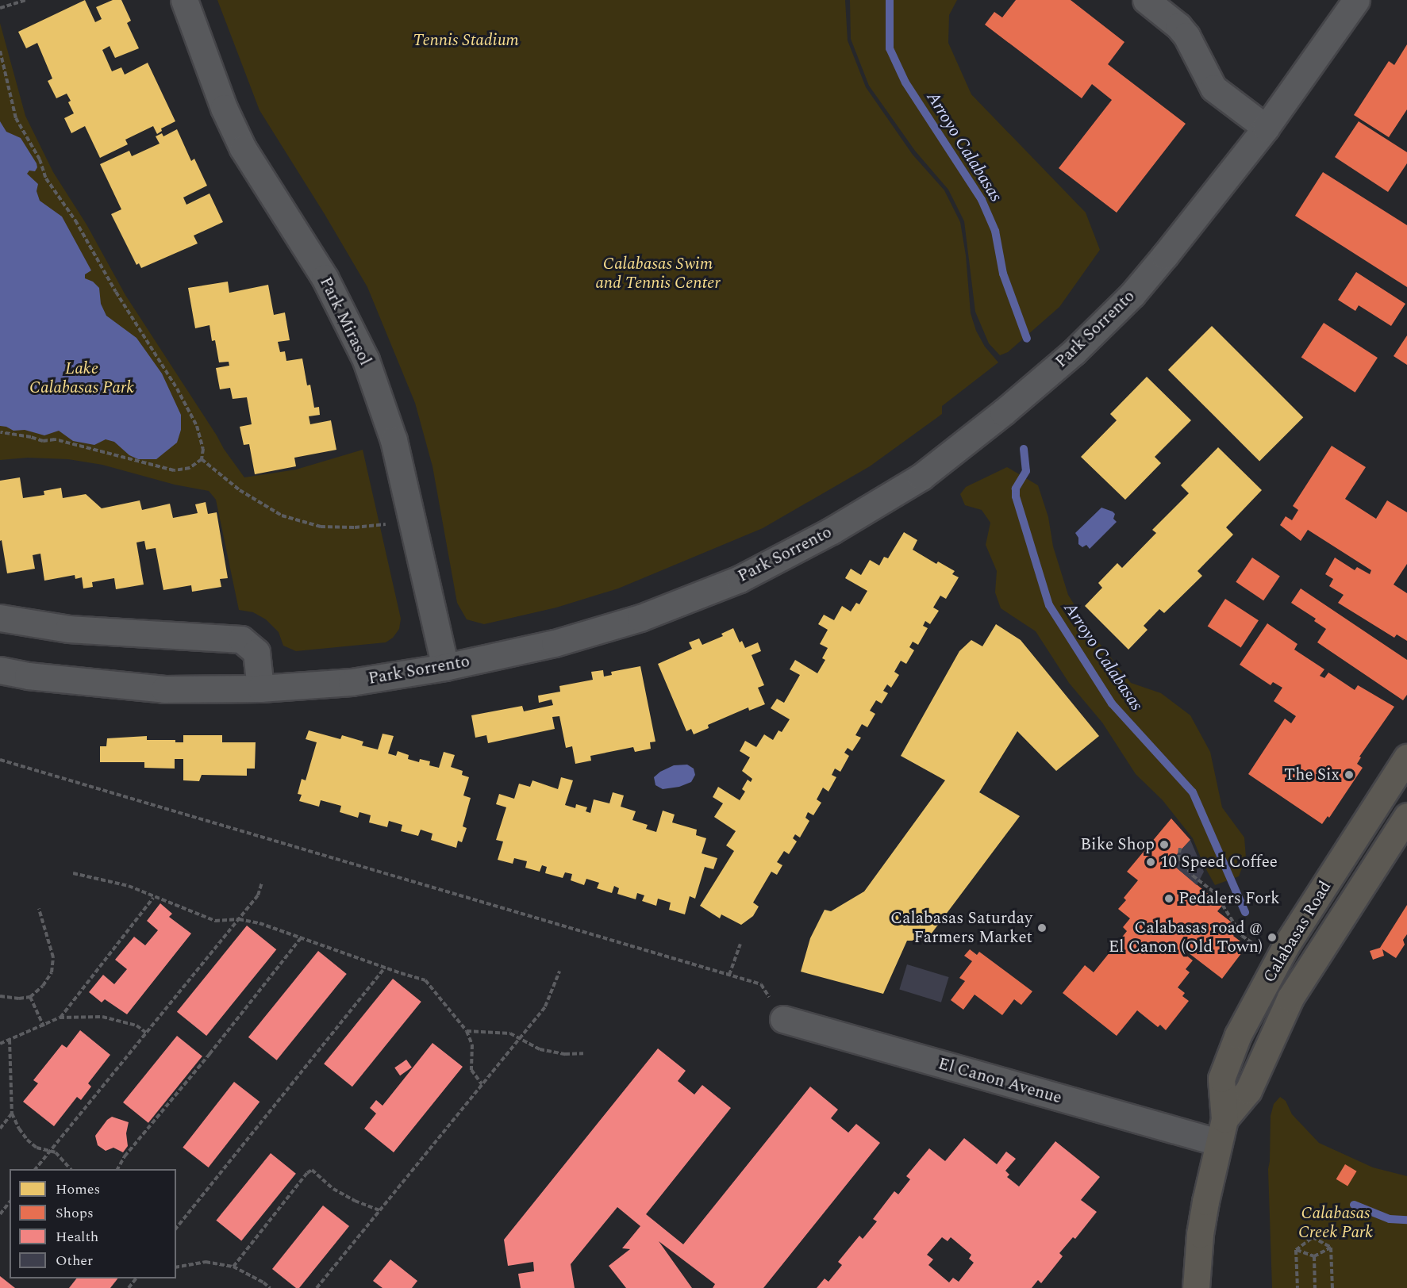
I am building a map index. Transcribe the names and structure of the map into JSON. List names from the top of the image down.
{
  "streets": {
    "main road": ["Calabasas Road"],
    "street": ["Park Mirasol", "Park Sorrento", "El Canon Avenue"]
  },
  "crossings": [
    ["Park Mirasol", "Park Sorrento"],
    ["Calabasas Road", "El Canon Avenue"]
  ],
  "water": ["Arroyo Calabasas"],
  "parks": [
    "Tennis Stadium",
    "Calabasas Swim and Tennis Center",
    "Lake Calabasas Park",
    "Calabasas Creek Park"
  ],
  "places": [
    "The Six",
    "Bike Shop",
    "10 Speed Coffee",
    "Pedalers Fork",
    "Calabasas Saturday Farmers Market",
    "Calabasas road @ El Canon (Old Town)"
  ],
  "legend": [
    "Homes",
    "Shops",
    "Health",
    "Other"
  ]
}
